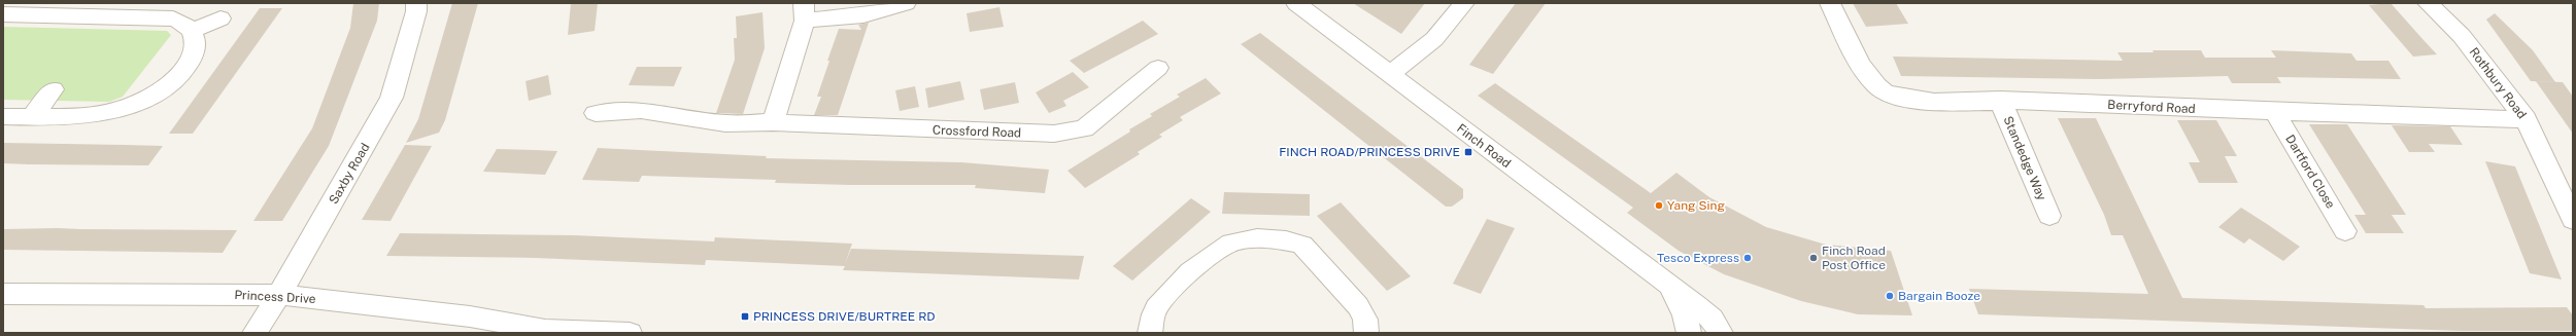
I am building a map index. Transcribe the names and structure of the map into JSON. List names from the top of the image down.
{
  "streets": {
    "street": [
      "Rothbury Road",
      "Berryford Road",
      "Crossford Road",
      "Finch Road",
      "Standedge Way",
      "Dartford Close",
      "Saxby Road",
      "Princess Drive"
    ]
  },
  "crossings": [
    ["Rothbury Road", "Berryford Road"],
    ["Berryford Road", "Standedge Way"],
    ["Berryford Road", "Dartford Close"],
    ["Saxby Road", "Princess Drive"]
  ],
  "places": {
    "transit": ["FINCH ROAD/PRINCESS DRIVE", "PRINCESS DRIVE/BURTREE RD"],
    "other": [
      "Yang Sing",
      "Tesco Express",
      "Finch Road Post Office",
      "Bargain Booze"
    ]
  }
}
